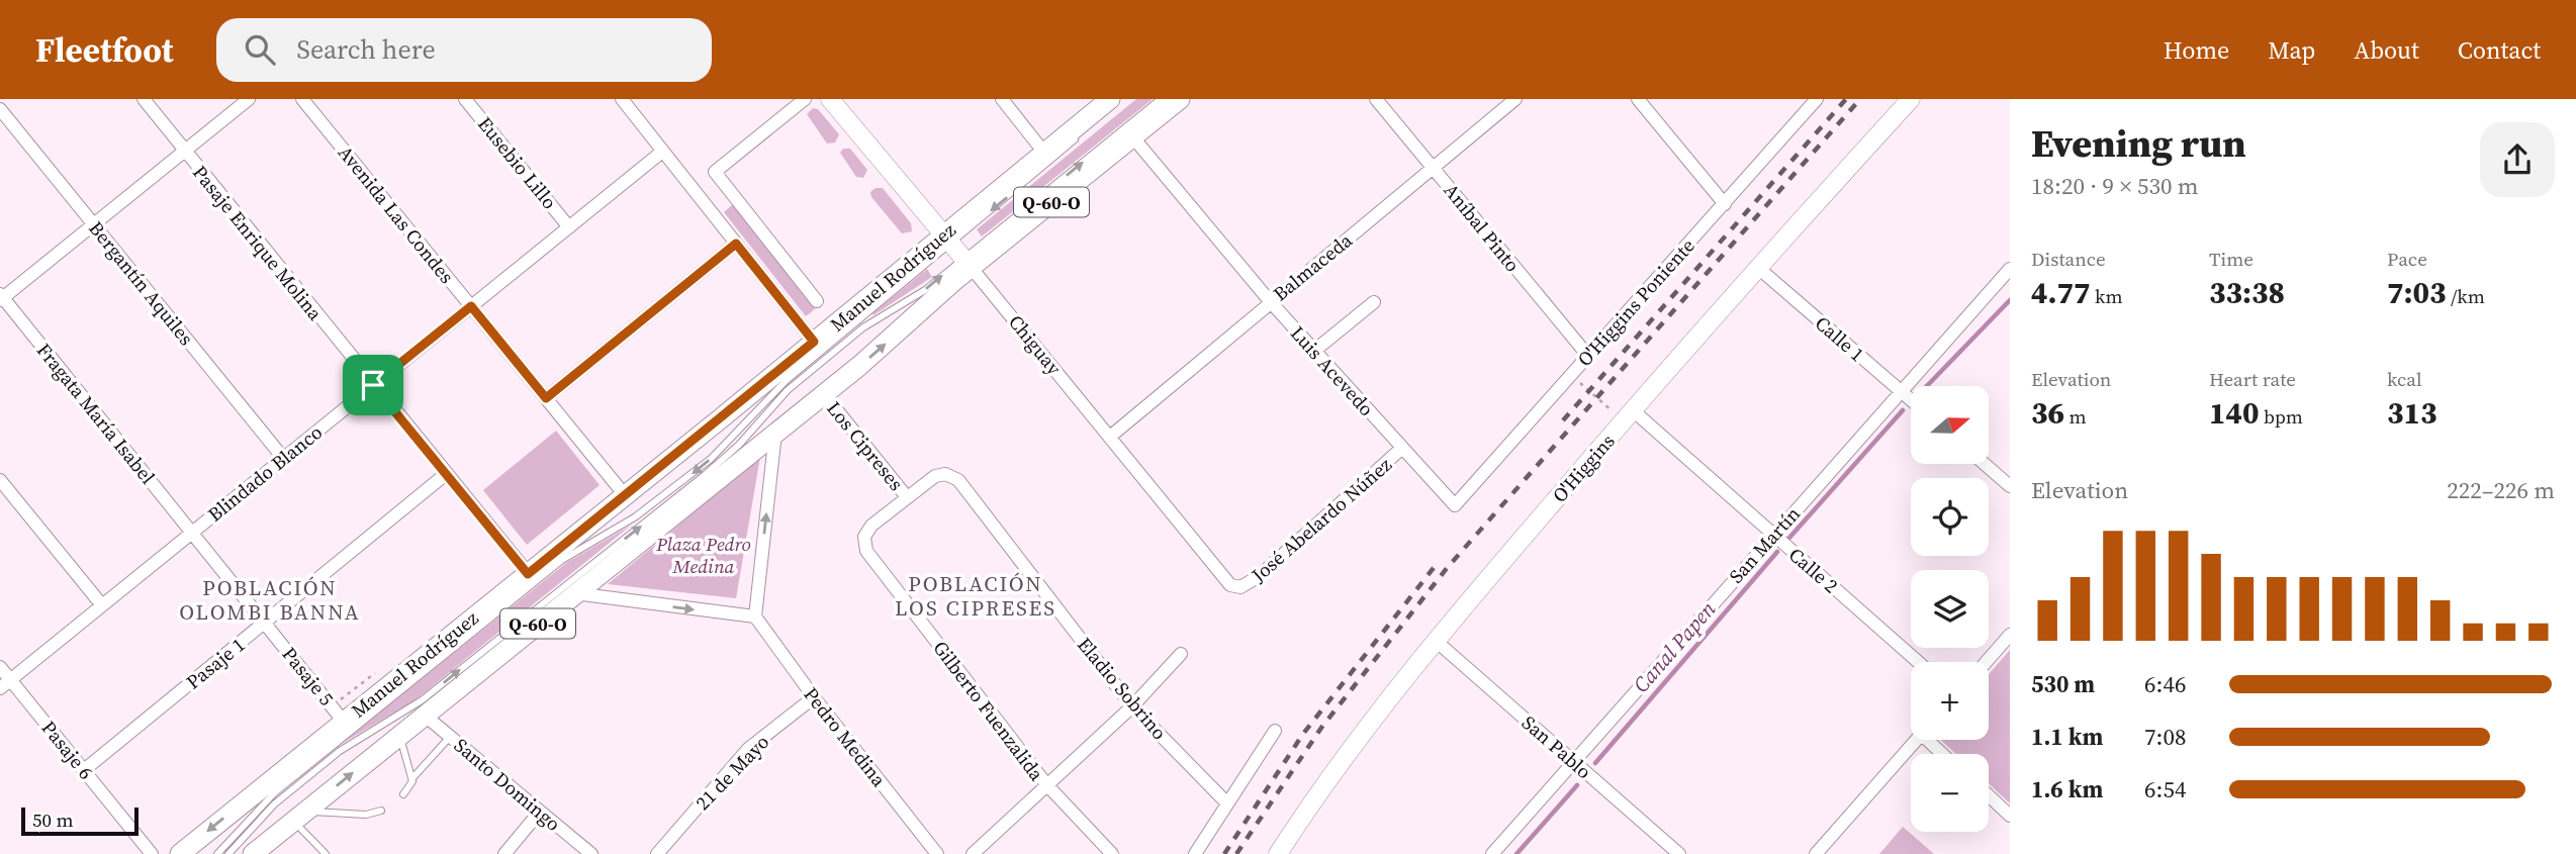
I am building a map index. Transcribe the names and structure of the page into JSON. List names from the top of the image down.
{
  "streets": {
    "main road": ["Q-60-O", "Manuel Rodríguez"],
    "street": [
      "Eusebio Lillo",
      "Avenida Las Condes",
      "Aníbal Pinto",
      "Pasaje Enrique Molina",
      "Balmaceda",
      "Bergantín Aquiles",
      "O'Higgins Poniente",
      "Calle 1",
      "Chiguay",
      "Luis Acevedo",
      "Fragata María Isabel",
      "Los Cipreses",
      "O'Higgins",
      "Blindado Blanco",
      "José Abelardo Núñez",
      "San Martín",
      "Calle 2",
      "Pasaje 1",
      "Pasaje 5",
      "Eladio Sobrino",
      "Gilberto Fuenzalida",
      "Pedro Medina",
      "San Pablo",
      "Pasaje 6",
      "21 de Mayo",
      "Santo Domingo"
    ]
  },
  "crossings": [
    ["Eusebio Lillo", "Blindado Blanco"],
    ["Q-60-O", "Chiguay"],
    ["Q-60-O", "Luis Acevedo"],
    ["Q-60-O", "Los Cipreses"],
    ["Q-60-O", "Santo Domingo"],
    ["Avenida Las Condes", "Manuel Rodríguez"],
    ["Avenida Las Condes", "Blindado Blanco"],
    ["Aníbal Pinto", "Balmaceda"],
    ["Aníbal Pinto", "O'Higgins Poniente"],
    ["Pasaje Enrique Molina", "Manuel Rodríguez"],
    ["Pasaje Enrique Molina", "Blindado Blanco"],
    ["Pasaje Enrique Molina", "Pasaje 1"],
    ["Balmaceda", "Chiguay"],
    ["Balmaceda", "Luis Acevedo"],
    ["Manuel Rodríguez", "Chiguay"],
    ["Manuel Rodríguez", "Pasaje 5"],
    ["Bergantín Aquiles", "Blindado Blanco"],
    ["O'Higgins Poniente", "Luis Acevedo"],
    ["Calle 1", "O'Higgins"],
    ["Calle 1", "San Martín"],
    ["Chiguay", "José Abelardo Núñez"],
    ["Luis Acevedo", "José Abelardo Núñez"],
    ["Fragata María Isabel", "Blindado Blanco"],
    ["Fragata María Isabel", "Pasaje 5"],
    ["Los Cipreses", "Eladio Sobrino"],
    ["Los Cipreses", "Gilberto Fuenzalida"],
    ["O'Higgins", "Calle 2"],
    ["O'Higgins", "San Pablo"],
    ["Blindado Blanco", "Pasaje 5"],
    ["Blindado Blanco", "Pasaje 6"],
    ["San Martín", "Calle 2"],
    ["San Martín", "San Pablo"],
    ["Pasaje 1", "Pasaje 5"],
    ["Pasaje 1", "Pasaje 6"],
    ["Eladio Sobrino", "Gilberto Fuenzalida"],
    ["Pedro Medina", "21 de Mayo"]
  ],
  "districts": ["POBLACIÓN LOS CIPRESES", "POBLACIÓN OLOMBI BANNA"],
  "water": ["Canal Papen"],
  "parks": ["Plaza Pedro Medina"],
  "scale_bar": "50 m",
  "north": "right",
  "page": {
    "header": "Fleetfoot",
    "search": "Search here",
    "nav": [
      "Home",
      "Map",
      "About",
      "Contact"
    ],
    "heading": ["Evening run", "18:20 · 9 × 530 m"],
    "stats": [
      ["Distance", "4.77 km"],
      ["Time", "33:38"],
      ["Pace", "7:03 /km"],
      ["Elevation", "36 m"],
      ["Heart rate", "140 bpm"],
      ["kcal", "313"]
    ],
    "map_buttons": ["+", "−"],
    "chart": ["Elevation", "222–226 m"],
    "list": [
      {
        "name": "530 m",
        "note": "6:46"
      },
      {
        "name": "1.1 km",
        "note": "7:08"
      },
      {
        "name": "1.6 km",
        "note": "6:54"
      }
    ],
    "scale": "50 m"
  }
}
